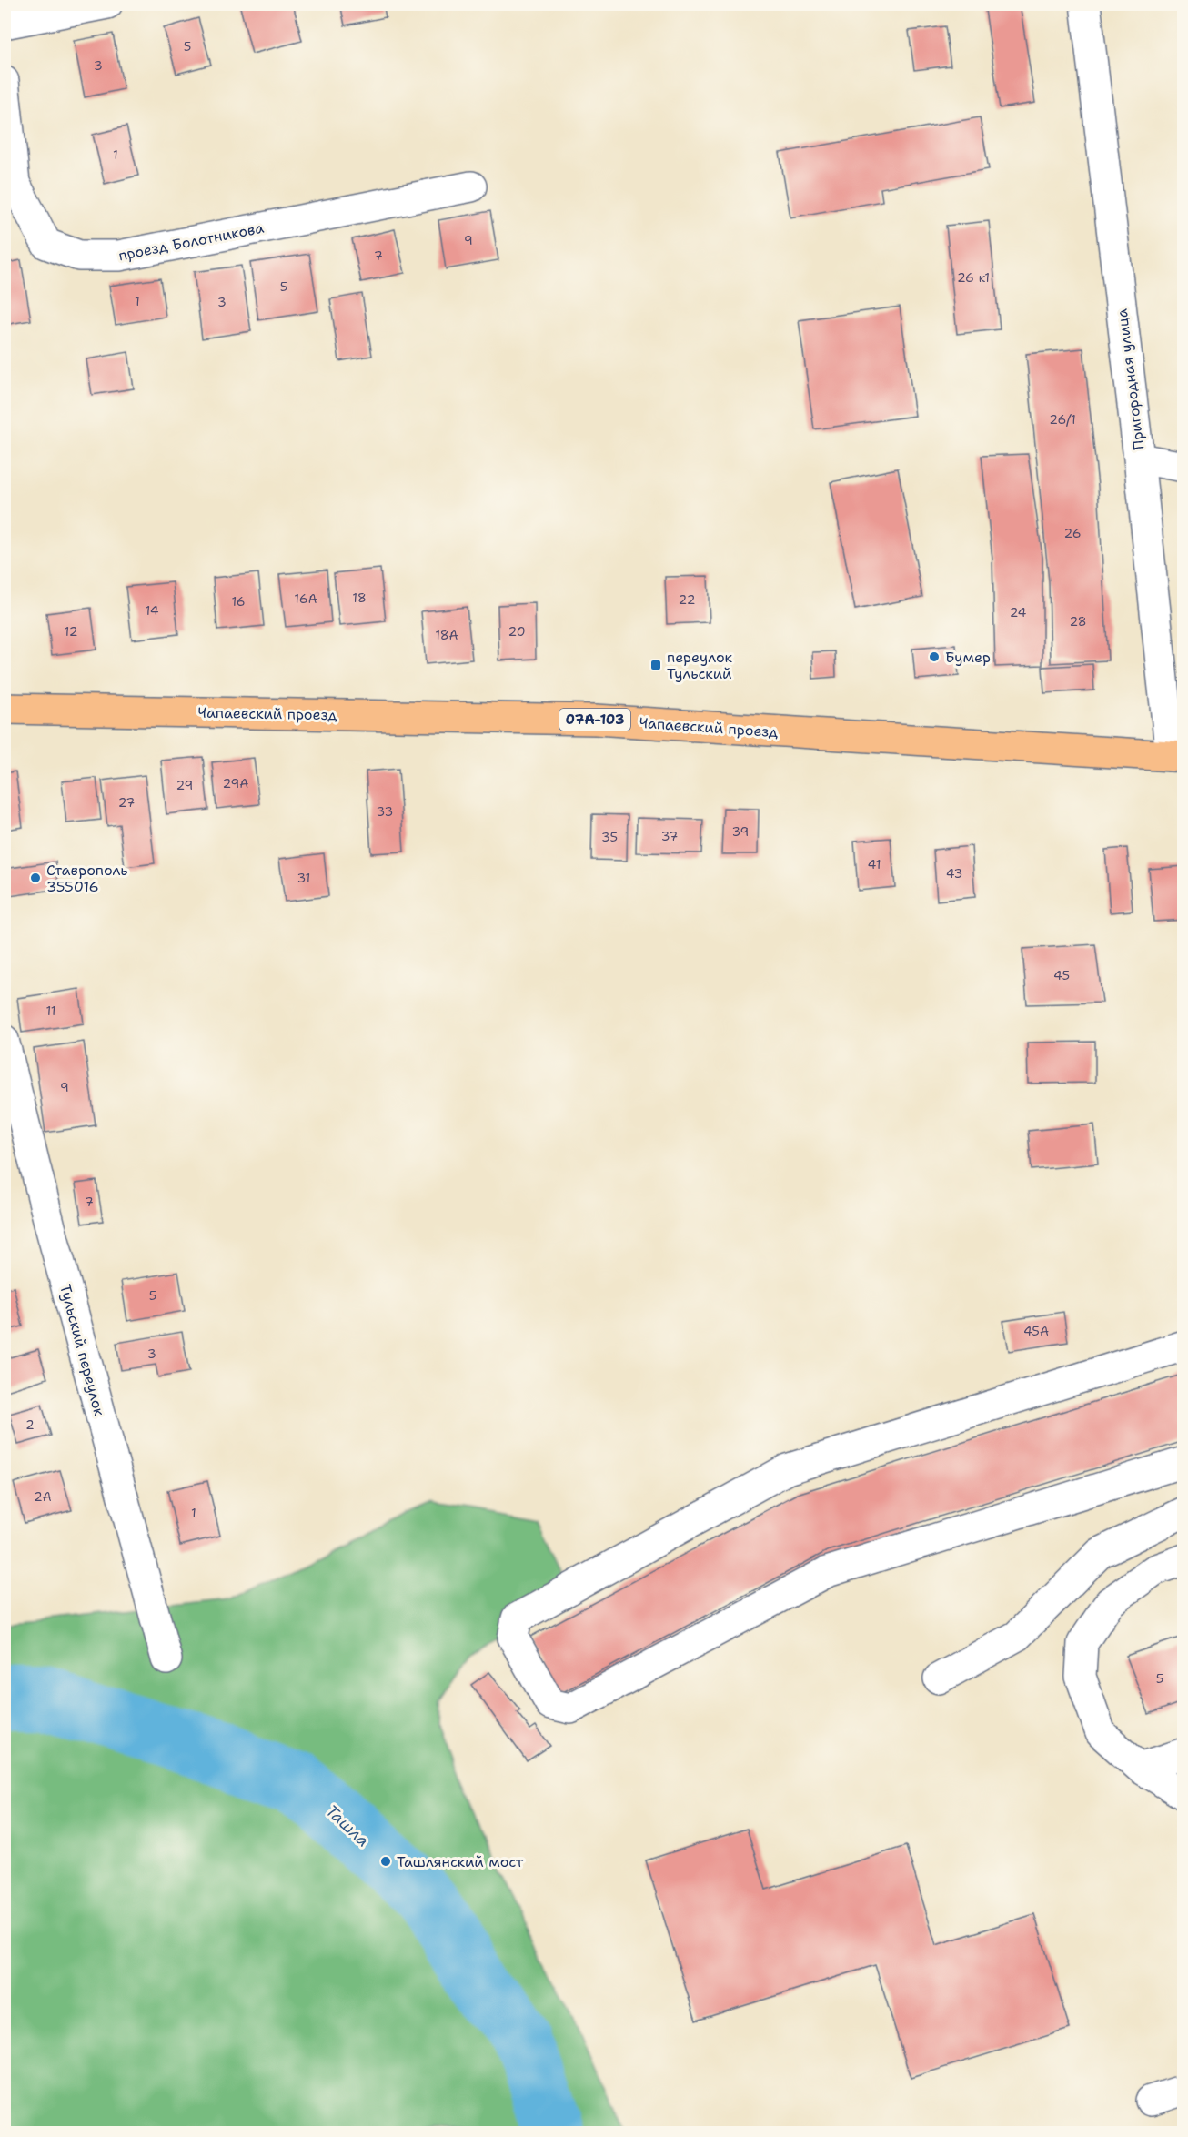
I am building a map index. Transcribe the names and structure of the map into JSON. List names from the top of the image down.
{
  "streets": {
    "main road": ["Чапаевский проезд", "07А-103"],
    "street": ["проезд Болотникова", "Пригородная улица", "Тульский переулок"]
  },
  "crossings": [
    ["Пригородная улица", "Чапаевский проезд"]
  ],
  "water": ["Ташла"],
  "places": {
    "other": ["Бумер", "Ставрополь 355016", "Ташлянский мост"],
    "transit": ["переулок Тульский"]
  },
  "house_numbers": [
    "5",
    "3",
    "1",
    "9",
    "7",
    "26 к1",
    "5",
    "1",
    "3",
    "26/1",
    "26",
    "18",
    "16А",
    "22",
    "16",
    "14",
    "24",
    "28",
    "12",
    "20",
    "18А",
    "29А",
    "29",
    "27",
    "33",
    "39",
    "37",
    "35",
    "41",
    "43",
    "31",
    "45",
    "11",
    "9",
    "7",
    "5",
    "45А",
    "3",
    "2",
    "2А",
    "1",
    "5"
  ]
}
